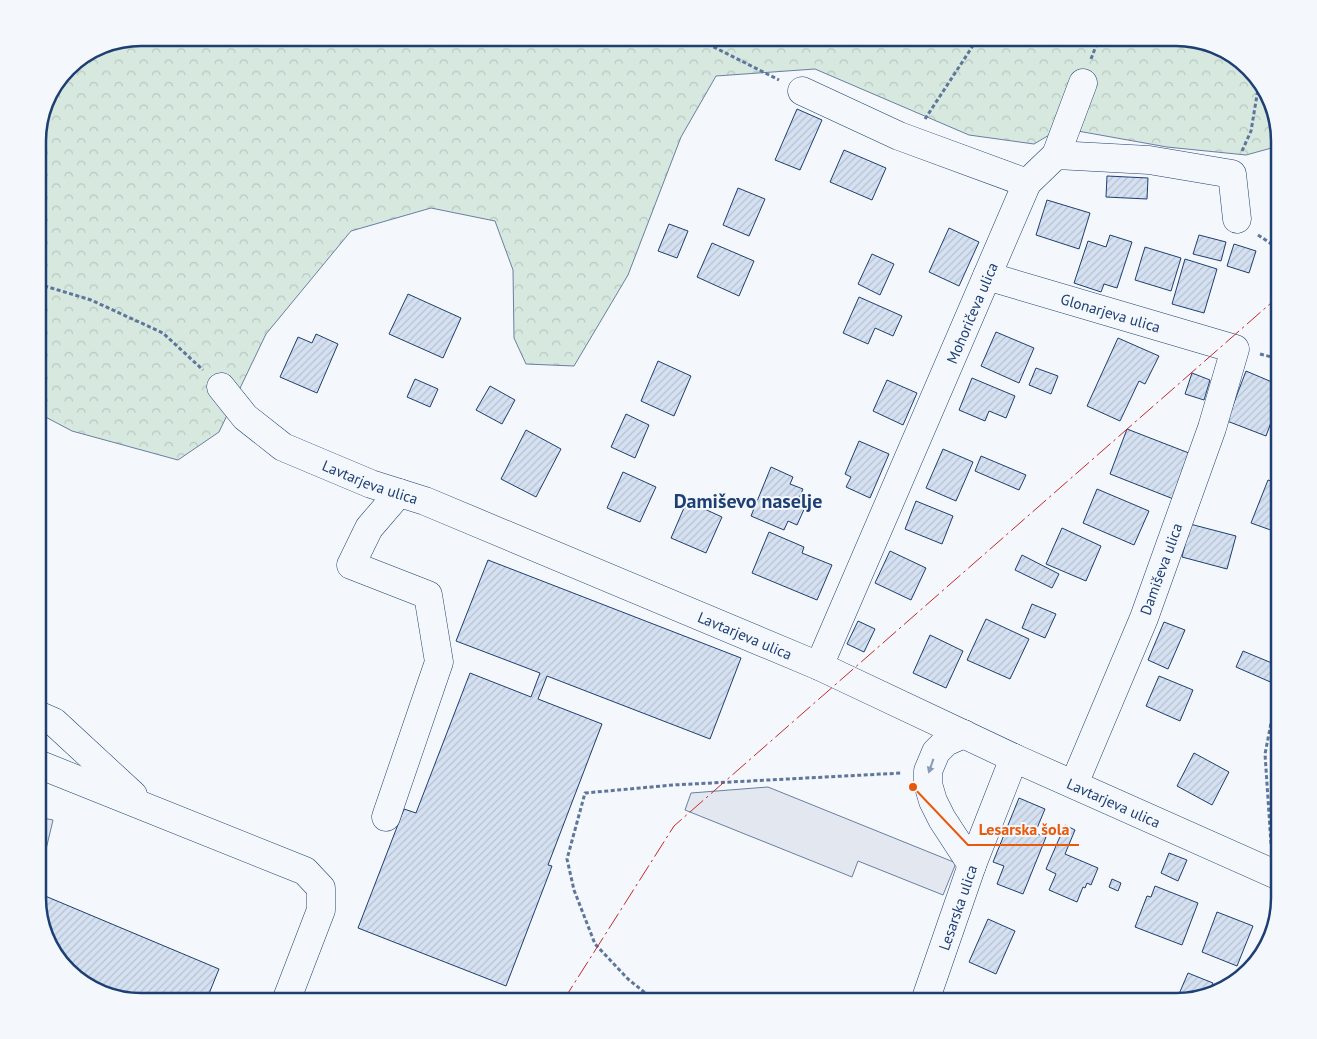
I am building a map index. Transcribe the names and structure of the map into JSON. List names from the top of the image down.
{
  "streets": {
    "street": [
      "Glonarjeva ulica",
      "Mohoričeva ulica",
      "Lavtarjeva ulica",
      "Damiševa ulica",
      "Lesarska ulica"
    ]
  },
  "crossings": [
    ["Glonarjeva ulica", "Mohoričeva ulica"],
    ["Glonarjeva ulica", "Damiševa ulica"],
    ["Mohoričeva ulica", "Lavtarjeva ulica"],
    ["Lavtarjeva ulica", "Damiševa ulica"],
    ["Lavtarjeva ulica", "Lesarska ulica"]
  ],
  "districts": ["Damiševo naselje"],
  "places": ["Lesarska šola"]
}
